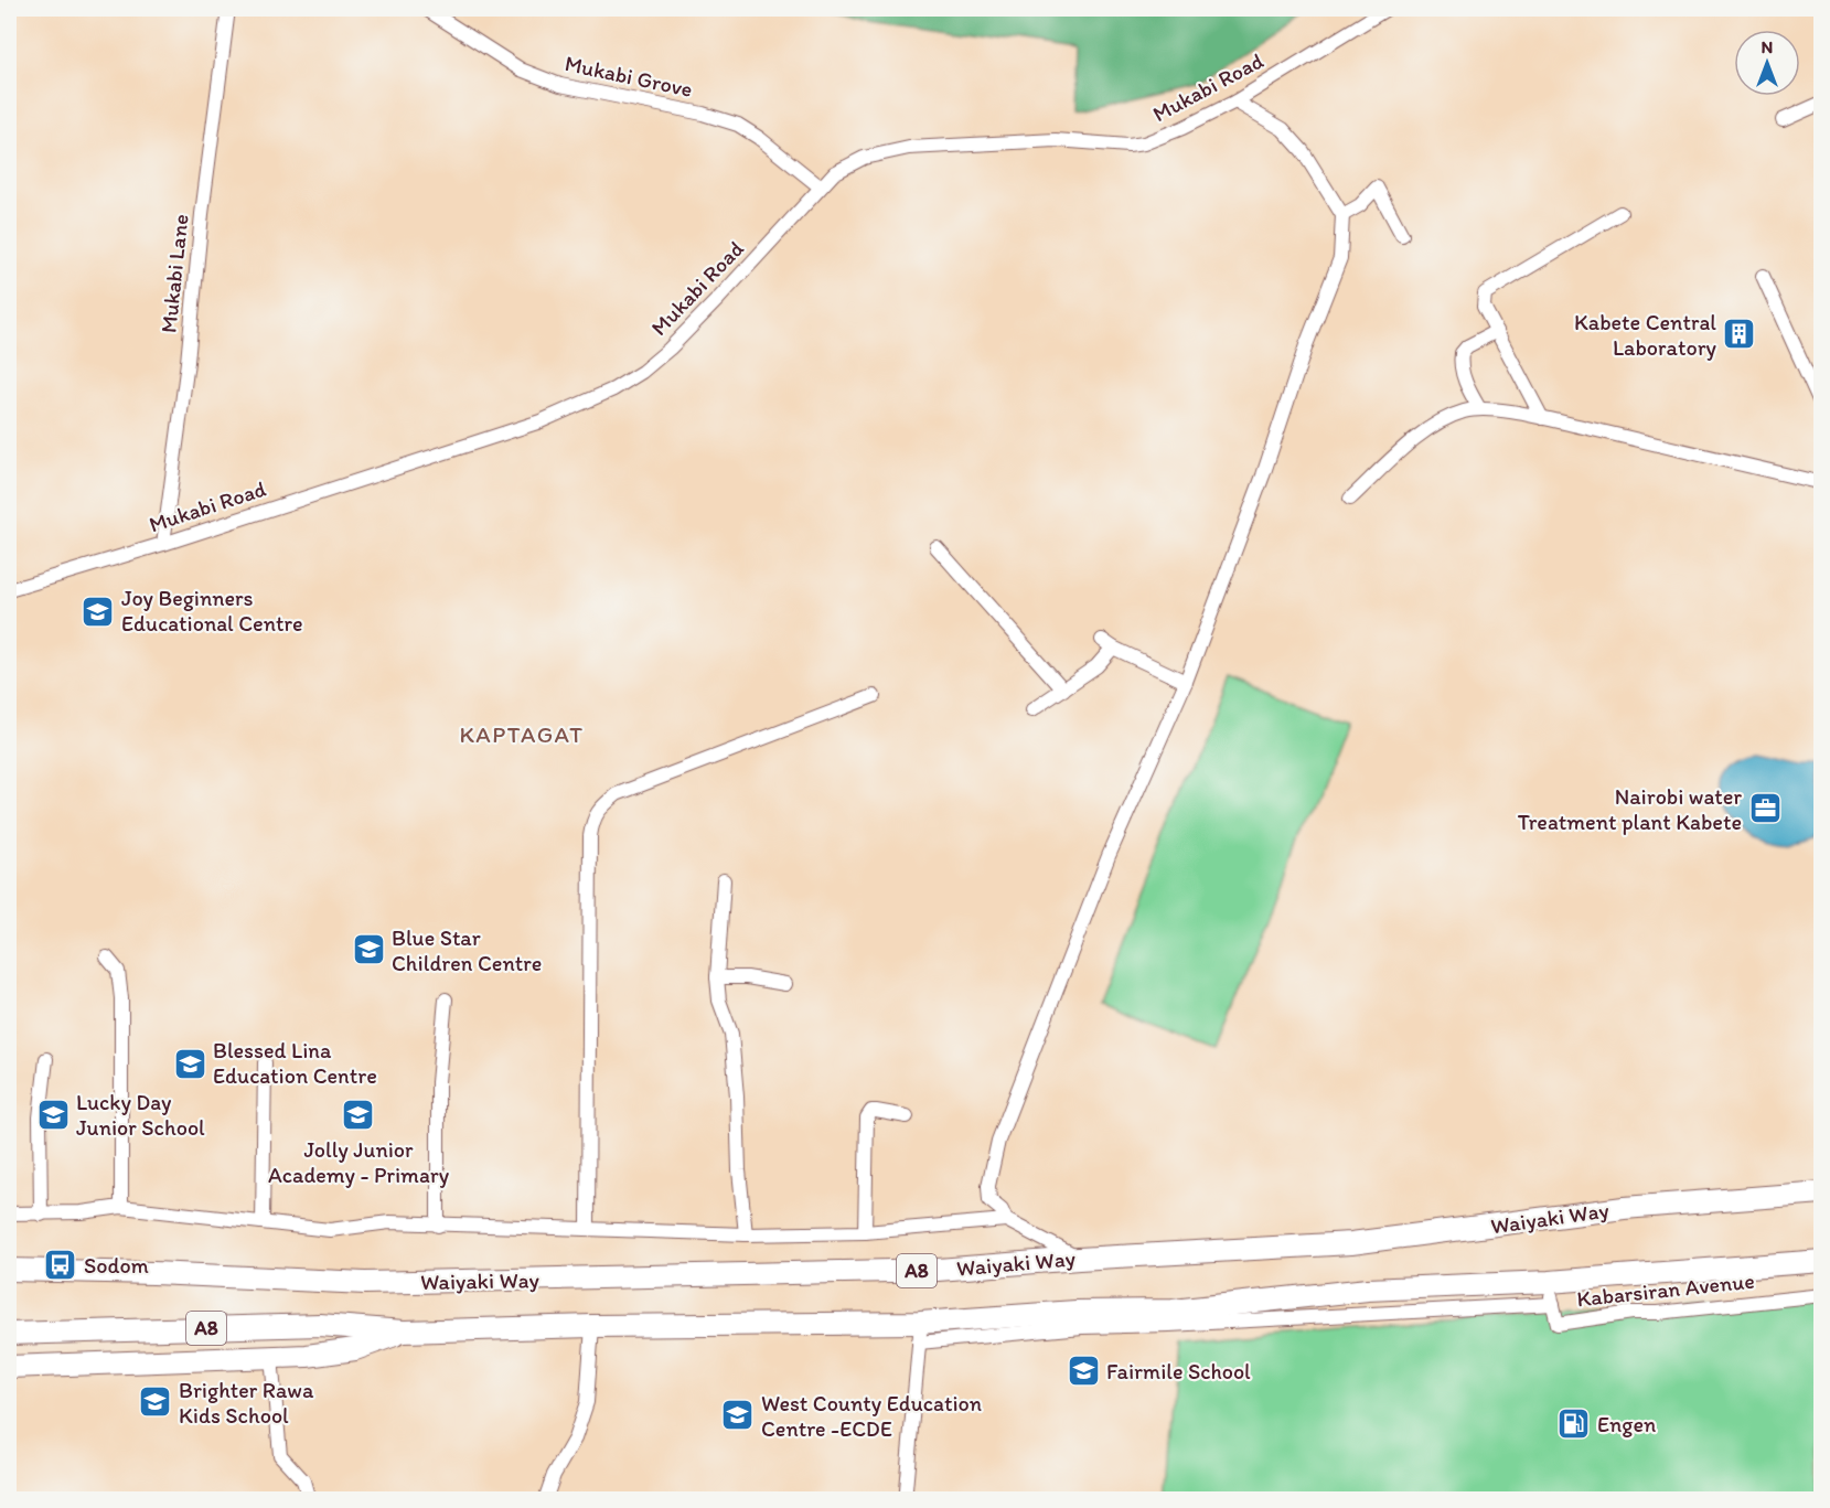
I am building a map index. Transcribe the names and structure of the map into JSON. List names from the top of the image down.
{
  "streets": {
    "highway": ["Waiyaki Way", "A8"],
    "street": [
      "Mukabi Grove",
      "Mukabi Road",
      "Mukabi Lane",
      "Kabarsiran Avenue"
    ]
  },
  "crossings": [
    ["Mukabi Grove", "Mukabi Road"],
    ["Mukabi Road", "Mukabi Lane"],
    ["A8", "Kabarsiran Avenue"]
  ],
  "districts": ["KAPTAGAT"],
  "places": {
    "building": ["Kabete Central Laboratory"],
    "school or university": [
      "Joy Beginners Educational Centre",
      "Blue Star Children Centre",
      "Blessed Lina Education Centre",
      "Lucky Day Junior School",
      "Jolly Junior Academy - Primary",
      "Fairmile School",
      "Brighter Rawa Kids School",
      "West County Education Centre -ECDE"
    ],
    "office": ["Nairobi water Treatment plant Kabete"],
    "bus stop": ["Sodom"],
    "fuel station": ["Engen"]
  },
  "north": "top"
}
